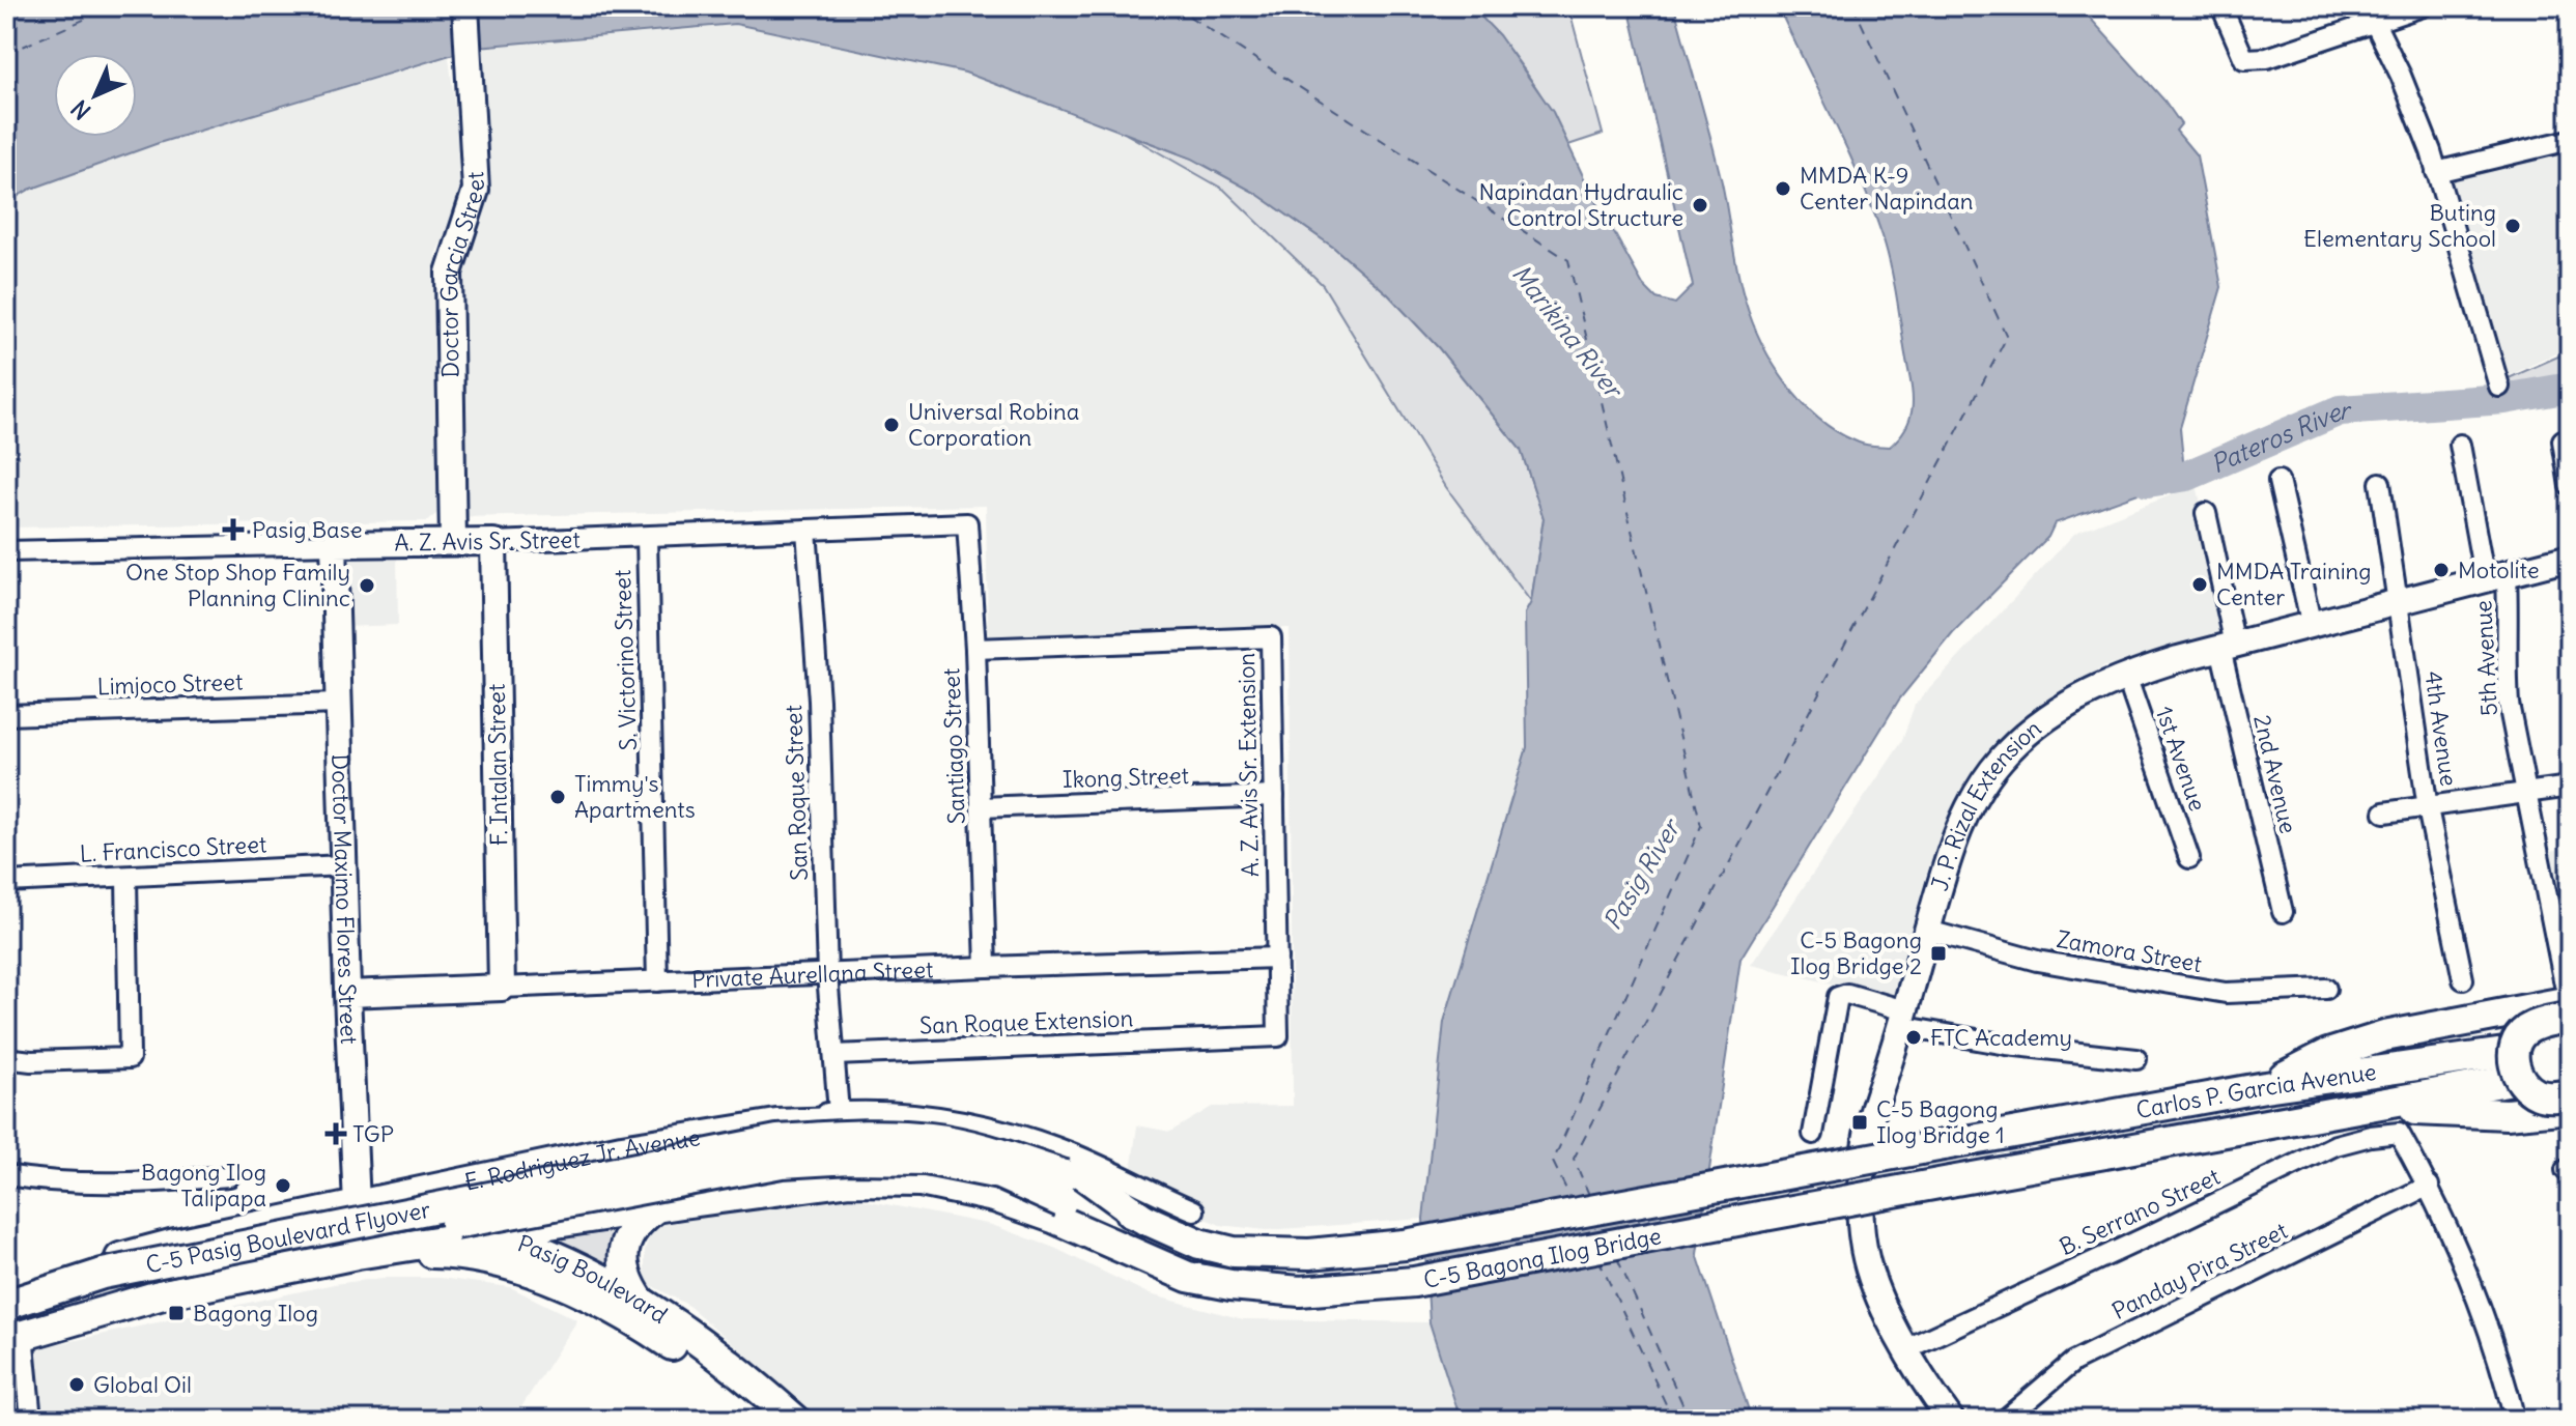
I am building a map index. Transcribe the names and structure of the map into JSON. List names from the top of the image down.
{
  "streets": {
    "main road": [
      "Carlos P. Garcia Avenue",
      "E. Rodriguez Jr. Avenue",
      "C-5 Pasig Boulevard Flyover",
      "C-5 Bagong Ilog Bridge",
      "Pasig Boulevard"
    ],
    "street": [
      "Doctor Garcia Street",
      "A. Z. Avis Sr. Street",
      "5th Avenue",
      "S. Victorino Street",
      "Limjoco Street",
      "4th Avenue",
      "Santiago Street",
      "1st Avenue",
      "F. Intalan Street",
      "A. Z. Avis Sr. Extension",
      "2nd Avenue",
      "Ikong Street",
      "San Roque Street",
      "J. P. Rizal Extension",
      "L. Francisco Street",
      "Doctor Maximo Flores Street",
      "Zamora Street",
      "Private Aurellana Street",
      "San Roque Extension",
      "B. Serrano Street",
      "Panday Pira Street"
    ]
  },
  "crossings": [
    ["Doctor Garcia Street", "A. Z. Avis Sr. Street"],
    ["A. Z. Avis Sr. Street", "S. Victorino Street"],
    ["A. Z. Avis Sr. Street", "Santiago Street"],
    ["A. Z. Avis Sr. Street", "F. Intalan Street"],
    ["A. Z. Avis Sr. Street", "San Roque Street"],
    ["A. Z. Avis Sr. Street", "Doctor Maximo Flores Street"],
    ["5th Avenue", "J. P. Rizal Extension"],
    ["S. Victorino Street", "Private Aurellana Street"],
    ["Limjoco Street", "Doctor Maximo Flores Street"],
    ["4th Avenue", "J. P. Rizal Extension"],
    ["Santiago Street", "A. Z. Avis Sr. Extension"],
    ["Santiago Street", "Ikong Street"],
    ["Santiago Street", "Private Aurellana Street"],
    ["1st Avenue", "J. P. Rizal Extension"],
    ["F. Intalan Street", "Private Aurellana Street"],
    ["A. Z. Avis Sr. Extension", "Ikong Street"],
    ["A. Z. Avis Sr. Extension", "Private Aurellana Street"],
    ["A. Z. Avis Sr. Extension", "San Roque Extension"],
    ["2nd Avenue", "J. P. Rizal Extension"],
    ["San Roque Street", "Private Aurellana Street"],
    ["San Roque Street", "San Roque Extension"],
    ["J. P. Rizal Extension", "Zamora Street"],
    ["J. P. Rizal Extension", "B. Serrano Street"],
    ["L. Francisco Street", "Doctor Maximo Flores Street"],
    ["Doctor Maximo Flores Street", "Private Aurellana Street"],
    ["Doctor Maximo Flores Street", "E. Rodriguez Jr. Avenue"],
    ["Doctor Maximo Flores Street", "Pasig Boulevard"],
    ["Carlos P. Garcia Avenue", "C-5 Bagong Ilog Bridge"],
    ["E. Rodriguez Jr. Avenue", "C-5 Pasig Boulevard Flyover"],
    ["E. Rodriguez Jr. Avenue", "C-5 Bagong Ilog Bridge"],
    ["E. Rodriguez Jr. Avenue", "Pasig Boulevard"],
    ["B. Serrano Street", "Panday Pira Street"],
    ["C-5 Pasig Boulevard Flyover", "C-5 Bagong Ilog Bridge"]
  ],
  "water": ["Marikina River", "Pateros River", "Pasig River"],
  "places": {
    "other": [
      "MMDA K-9 Center Napindan",
      "Napindan Hydraulic Control Structure",
      "Buting Elementary School",
      "Universal Robina Corporation",
      "Motolite",
      "MMDA Training Center",
      "One Stop Shop Family Planning Clininc",
      "Timmy's Apartments",
      "FTC Academy",
      "Bagong Ilog Talipapa",
      "Global Oil"
    ],
    "health": ["Pasig Base", "TGP"],
    "transit": ["C-5 Bagong Ilog Bridge 2", "C-5 Bagong Ilog Bridge 1", "Bagong Ilog"]
  },
  "north": "bottom left"
}
